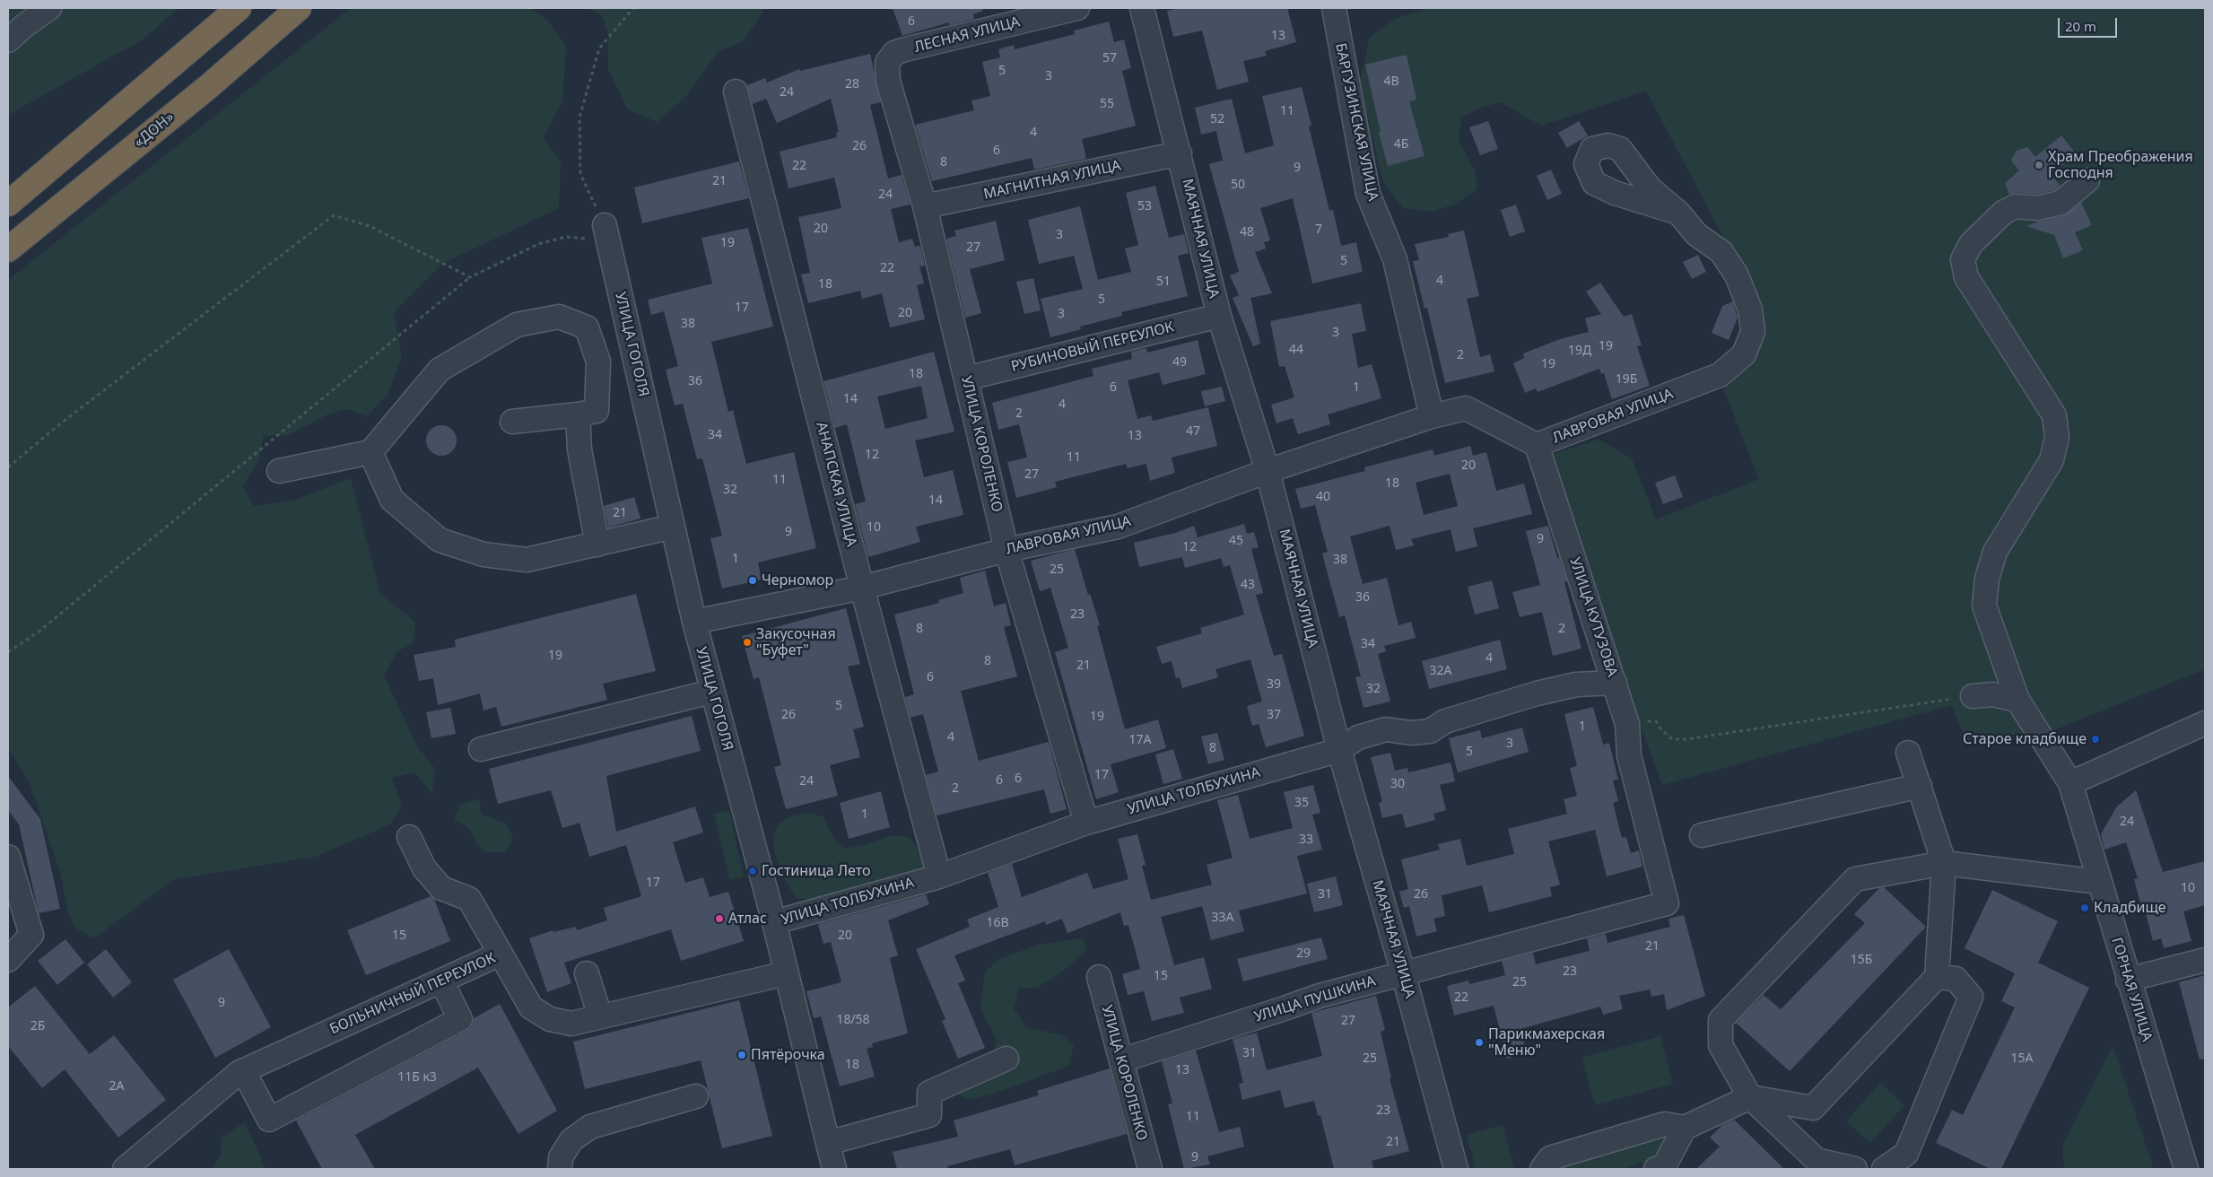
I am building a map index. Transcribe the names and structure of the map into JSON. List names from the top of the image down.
{
  "streets": {
    "highway": ["«ДОН»"],
    "street": [
      "ЛЕСНАЯ УЛИЦА",
      "БАРГУЗИНСКАЯ УЛИЦА",
      "МАГНИТНАЯ УЛИЦА",
      "МАЯЧНАЯ УЛИЦА",
      "УЛИЦА ГОГОЛЯ",
      "РУБИНОВЫЙ ПЕРЕУЛОК",
      "ЛАВРОВАЯ УЛИЦА",
      "УЛИЦА КОРОЛЕНКО",
      "АНАПСКАЯ УЛИЦА",
      "УЛИЦА КУТУЗОВА",
      "УЛИЦА ТОЛБУХИНА",
      "ГОРНАЯ УЛИЦА",
      "БОЛЬНИЧНЫЙ ПЕРЕУЛОК",
      "УЛИЦА ПУШКИНА"
    ]
  },
  "crossings": [
    ["ЛЕСНАЯ УЛИЦА", "УЛИЦА КОРОЛЕНКО"],
    ["БАРГУЗИНСКАЯ УЛИЦА", "ЛАВРОВАЯ УЛИЦА"],
    ["МАГНИТНАЯ УЛИЦА", "МАЯЧНАЯ УЛИЦА"],
    ["МАГНИТНАЯ УЛИЦА", "УЛИЦА КОРОЛЕНКО"],
    ["МАЯЧНАЯ УЛИЦА", "РУБИНОВЫЙ ПЕРЕУЛОК"],
    ["МАЯЧНАЯ УЛИЦА", "ЛАВРОВАЯ УЛИЦА"],
    ["МАЯЧНАЯ УЛИЦА", "УЛИЦА ТОЛБУХИНА"],
    ["МАЯЧНАЯ УЛИЦА", "УЛИЦА ПУШКИНА"],
    ["УЛИЦА ГОГОЛЯ", "ЛАВРОВАЯ УЛИЦА"],
    ["УЛИЦА ГОГОЛЯ", "УЛИЦА ТОЛБУХИНА"],
    ["УЛИЦА ГОГОЛЯ", "БОЛЬНИЧНЫЙ ПЕРЕУЛОК"],
    ["РУБИНОВЫЙ ПЕРЕУЛОК", "УЛИЦА КОРОЛЕНКО"],
    ["ЛАВРОВАЯ УЛИЦА", "УЛИЦА КОРОЛЕНКО"],
    ["ЛАВРОВАЯ УЛИЦА", "АНАПСКАЯ УЛИЦА"],
    ["ЛАВРОВАЯ УЛИЦА", "УЛИЦА КУТУЗОВА"],
    ["УЛИЦА КОРОЛЕНКО", "УЛИЦА ТОЛБУХИНА"],
    ["УЛИЦА КОРОЛЕНКО", "УЛИЦА ПУШКИНА"],
    ["АНАПСКАЯ УЛИЦА", "УЛИЦА ТОЛБУХИНА"],
    ["УЛИЦА КУТУЗОВА", "УЛИЦА ТОЛБУХИНА"],
    ["УЛИЦА КУТУЗОВА", "УЛИЦА ПУШКИНА"]
  ],
  "places": [
    "Храм Преображения Господня",
    "Черномор",
    "Закусочная \"Буфет\"",
    "Старое кладбище",
    "Гостиница Лето",
    "Кладбище",
    "Атлас",
    "Парикмахерская \"Меню\"",
    "Пятёрочка"
  ],
  "house_numbers": [
    "6",
    "13",
    "57",
    "5",
    "3",
    "4В",
    "28",
    "24",
    "55",
    "11",
    "52",
    "4",
    "4Б",
    "26",
    "6",
    "8",
    "22",
    "9",
    "21",
    "50",
    "24",
    "53",
    "20",
    "7",
    "48",
    "3",
    "19",
    "27",
    "5",
    "22",
    "4",
    "51",
    "18",
    "5",
    "17",
    "20",
    "3",
    "38",
    "3",
    "19",
    "44",
    "19Д",
    "2",
    "49",
    "19",
    "18",
    "19Б",
    "36",
    "6",
    "1",
    "14",
    "4",
    "2",
    "47",
    "34",
    "13",
    "12",
    "11",
    "20",
    "27",
    "11",
    "18",
    "32",
    "40",
    "14",
    "21",
    "10",
    "9",
    "9",
    "45",
    "12",
    "1",
    "38",
    "25",
    "43",
    "36",
    "23",
    "8",
    "2",
    "34",
    "19",
    "4",
    "8",
    "21",
    "32А",
    "6",
    "39",
    "32",
    "5",
    "26",
    "37",
    "19",
    "1",
    "4",
    "17А",
    "3",
    "8",
    "5",
    "17",
    "6",
    "6",
    "24",
    "30",
    "2",
    "35",
    "1",
    "24",
    "33",
    "17",
    "10",
    "31",
    "26",
    "33А",
    "16В",
    "15",
    "20",
    "21",
    "29",
    "15Б",
    "23",
    "15",
    "25",
    "22",
    "9",
    "18/58",
    "27",
    "2Б",
    "31",
    "25",
    "15А",
    "18",
    "13",
    "11Б к3",
    "2А",
    "23",
    "11",
    "21",
    "9"
  ],
  "scale_bar": "20 m"
}
